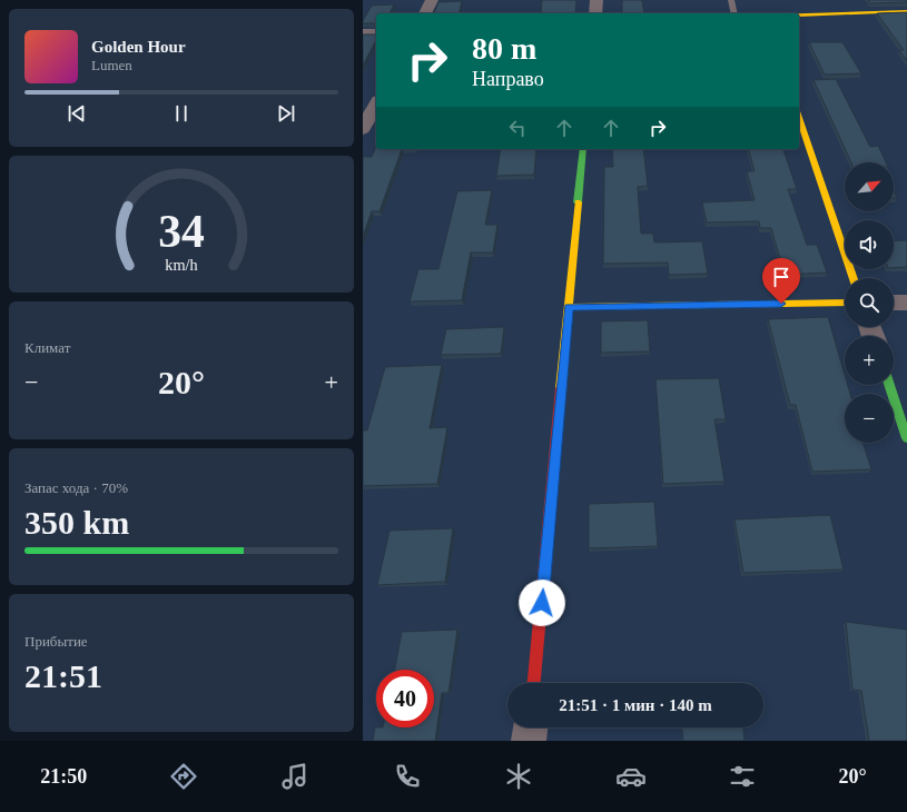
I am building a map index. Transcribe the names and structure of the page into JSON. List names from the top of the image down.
{
  "north": "top right",
  "page": {
    "turn": ["80 m", "Направо"],
    "song": ["Golden Hour", "Lumen"],
    "map_buttons": ["+", "−"],
    "tile": [
      "Климат",
      ["Запас хода · 70%", "350 km"],
      ["Прибытие", "21:51"]
    ],
    "heat": ["−", "20°", "+"],
    "limit": "40",
    "trip": "21:51 · 1 мин · 140 m",
    "tabs": ["21:50", "20°"],
    "gauge": ["34", "km/h"]
  }
}
